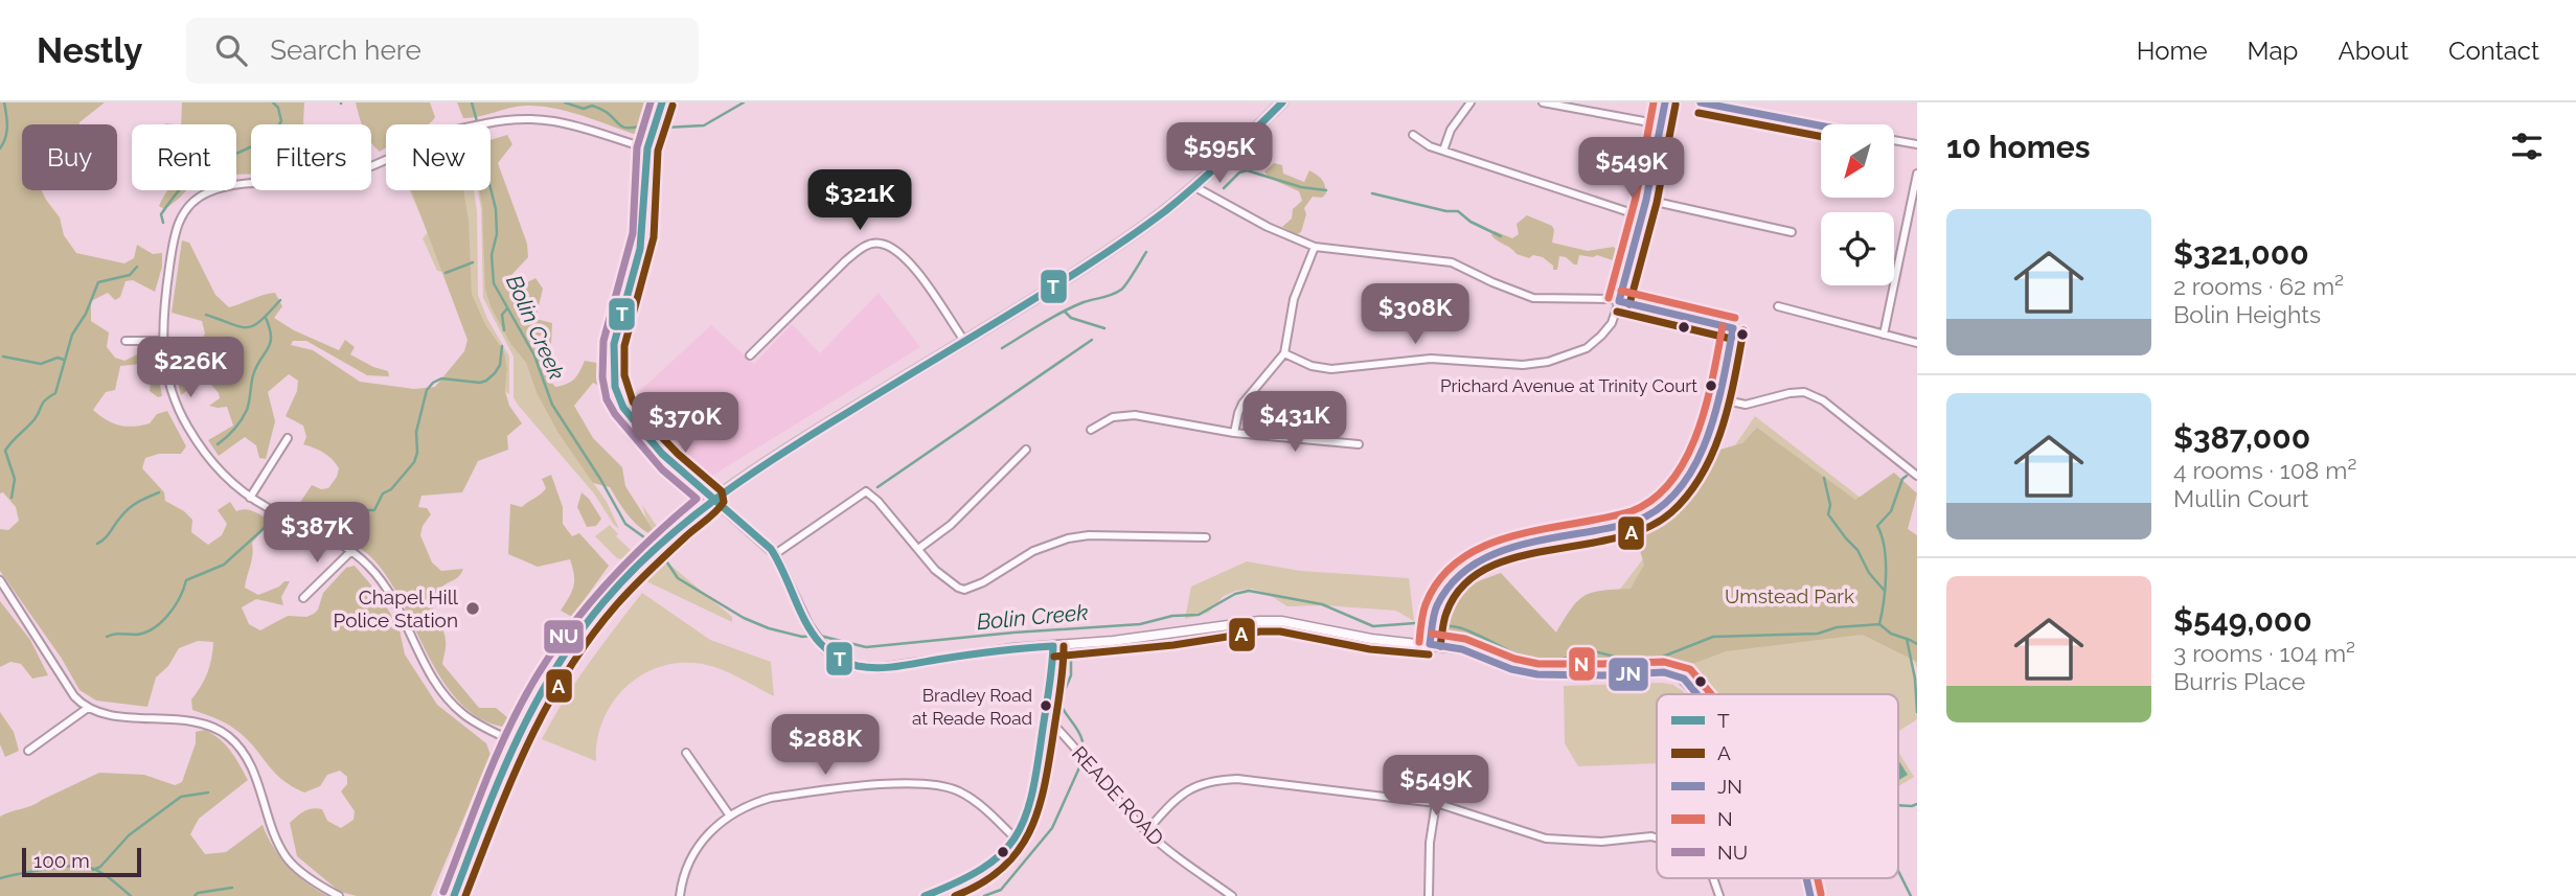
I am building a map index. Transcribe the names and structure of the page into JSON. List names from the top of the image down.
{
  "streets": {
    "street": ["READE ROAD"]
  },
  "water": ["Bolin Creek"],
  "parks": ["Umstead Park"],
  "places": ["Prichard Avenue at Trinity Court", "Chapel Hill Police Station", "Bradley Road at Reade Road"],
  "lines": [
    "transit line T",
    "transit line JN",
    "transit line N",
    "transit line NU",
    "transit line A"
  ],
  "legend": [
    "T",
    "A",
    "JN",
    "N",
    "NU"
  ],
  "scale_bar": "100 m",
  "north": "bottom left",
  "page": {
    "header": "Nestly",
    "search": "Search here",
    "nav": [
      "Home",
      "Map",
      "About",
      "Contact"
    ],
    "heading": "10 homes",
    "price": [
      "$595K",
      "$549K",
      "$321K",
      "$308K",
      "$226K",
      "$431K",
      "$370K",
      "$387K",
      "$288K",
      "$549K"
    ],
    "chip": [
      "Buy",
      "Rent",
      "Filters",
      "New"
    ],
    "list": [
      {
        "name": "$321,000",
        "note": "2 rooms · 62 m² · Bolin Heights"
      },
      {
        "name": "$387,000",
        "note": "4 rooms · 108 m² · Mullin Court"
      },
      {
        "name": "$549,000",
        "note": "3 rooms · 104 m² · Burris Place"
      }
    ],
    "scale": "100 m"
  }
}
